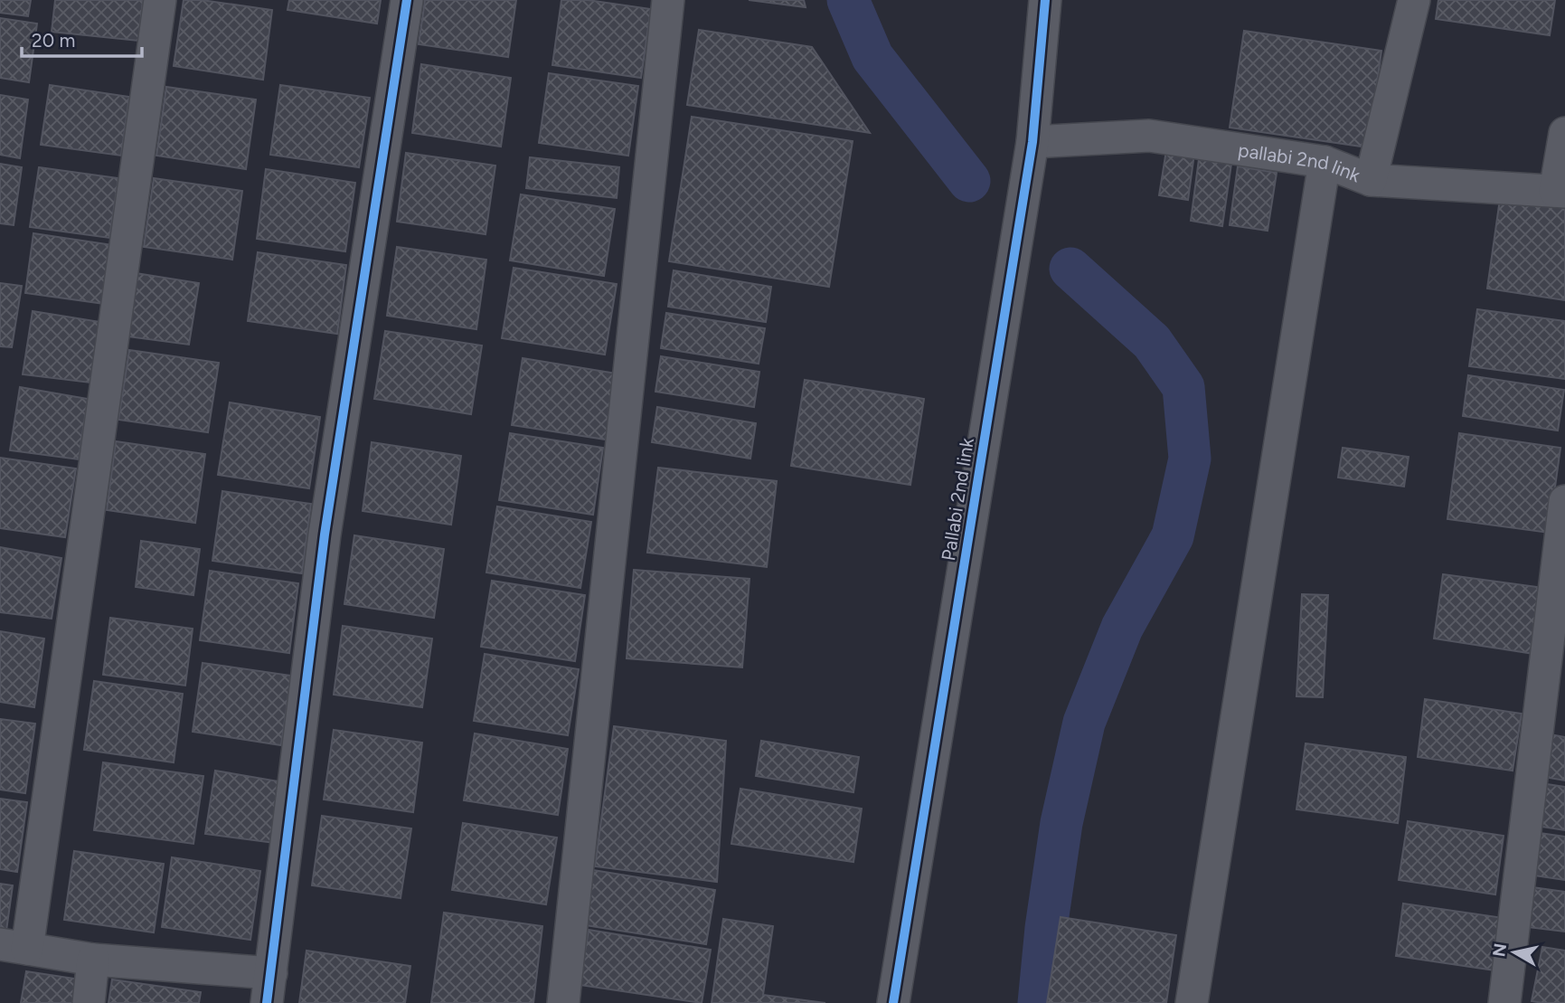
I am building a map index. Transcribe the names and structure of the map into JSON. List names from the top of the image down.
{
  "streets": {
    "street": ["pallabi 2nd link", "Pallabi 2nd link"]
  },
  "crossings": [
    ["pallabi 2nd link", "Pallabi 2nd link"]
  ],
  "scale_bar": "20 m",
  "north": "left"
}
